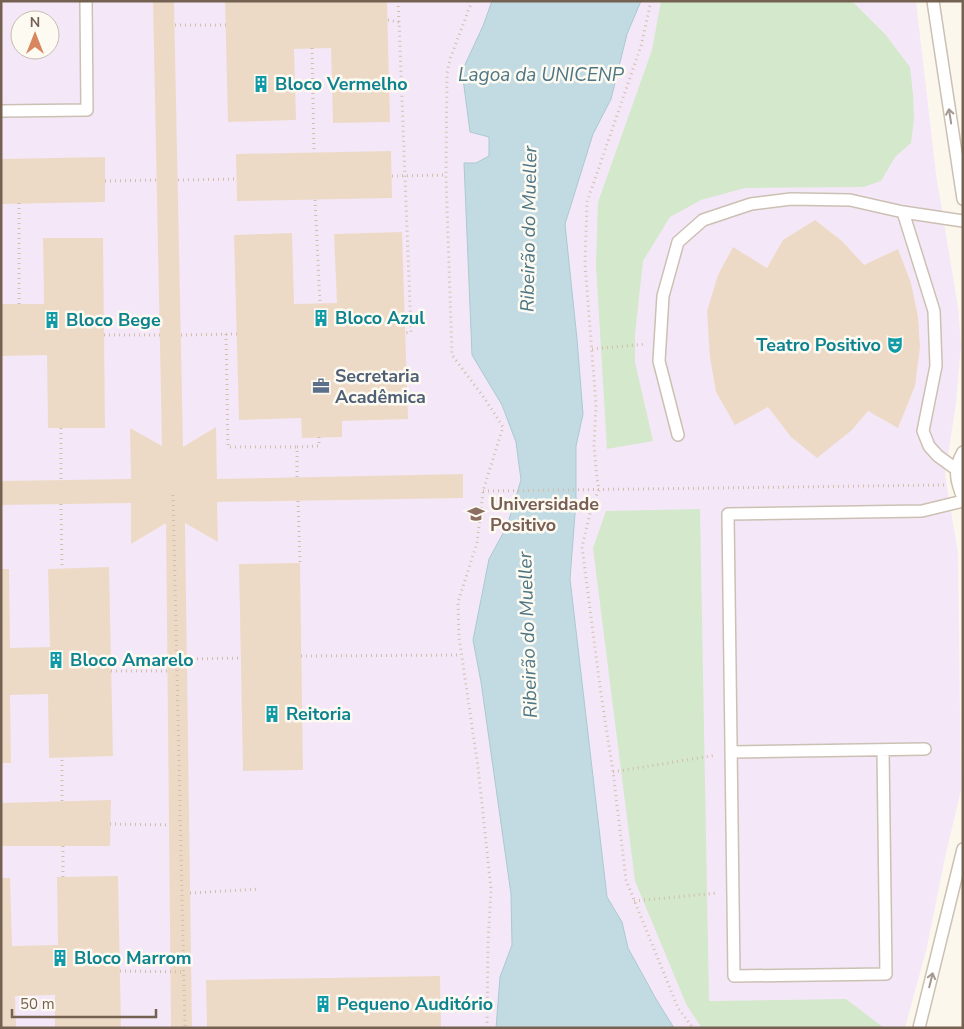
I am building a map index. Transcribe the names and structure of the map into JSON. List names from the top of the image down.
{
  "water": ["Lagoa da UNICENP", "Ribeirão do Mueller"],
  "places": {
    "building": [
      "Bloco Vermelho",
      "Bloco Azul",
      "Bloco Bege",
      "Bloco Amarelo",
      "Reitoria",
      "Bloco Marrom",
      "Pequeno Auditório"
    ],
    "theatre": ["Teatro Positivo"],
    "office": ["Secretaria Acadêmica"],
    "school or university": ["Universidade Positivo"]
  },
  "scale_bar": "50 m",
  "north": "top"
}
